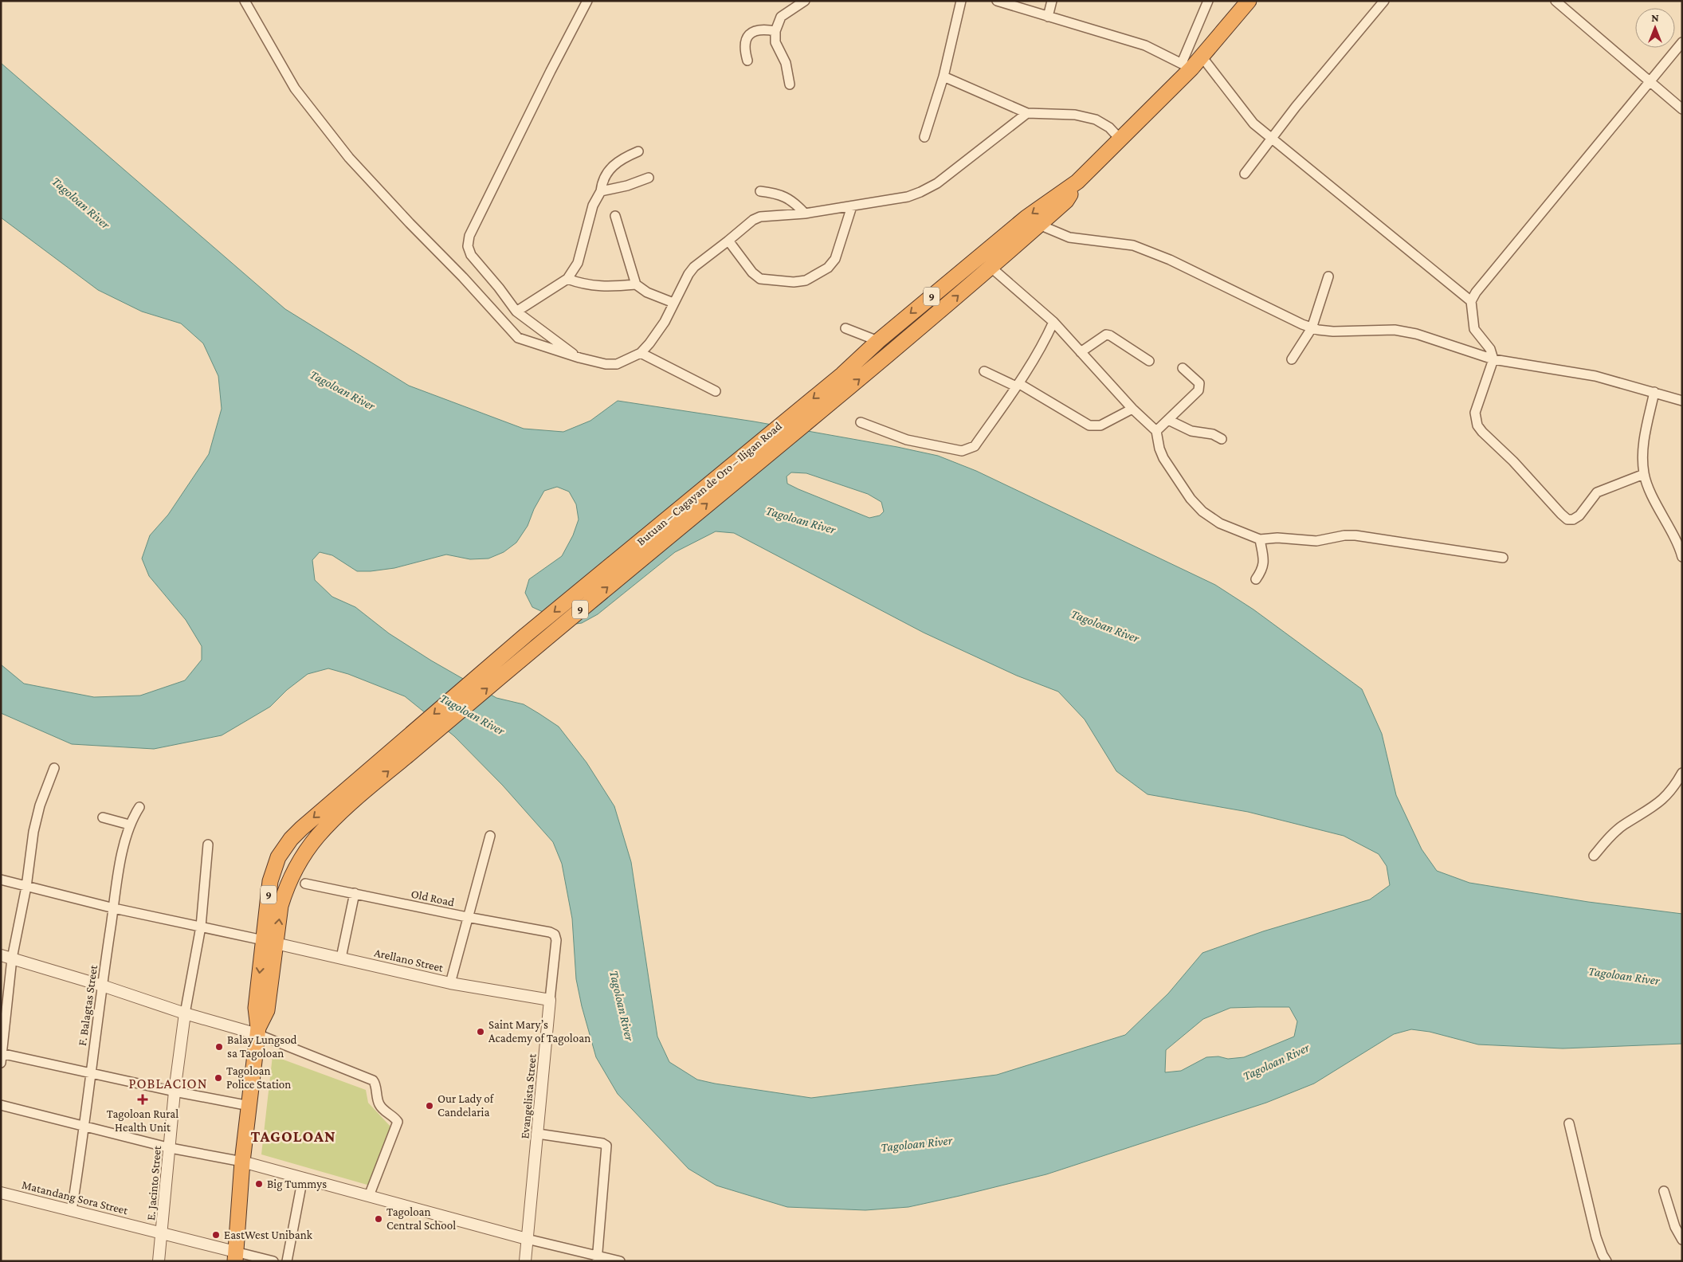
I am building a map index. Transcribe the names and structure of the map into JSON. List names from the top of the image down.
{
  "streets": {
    "highway": ["9", "Butuan – Cagayan de Oro – Iligan Road"],
    "street": [
      "Old Road",
      "Arellano Street",
      "F. Balagtas Street",
      "Evangelista Street",
      "E. Jacinto Street",
      "Matandang Sora Street"
    ]
  },
  "crossings": [
    ["9", "Butuan – Cagayan de Oro – Iligan Road"],
    ["9", "Arellano Street"],
    ["9", "Matandang Sora Street"],
    ["Old Road", "Evangelista Street"],
    ["Arellano Street", "Evangelista Street"],
    ["F. Balagtas Street", "Matandang Sora Street"],
    ["E. Jacinto Street", "Matandang Sora Street"]
  ],
  "districts": ["POBLACION", "TAGOLOAN"],
  "water": ["Tagoloan River"],
  "places": {
    "other": [
      "Saint Mary’s Academy of Tagoloan",
      "Balay Lungsod sa Tagoloan",
      "Tagoloan Police Station",
      "Our Lady of Candelaria",
      "Big Tummys",
      "Tagoloan Central School",
      "EastWest Unibank"
    ],
    "health": ["Tagoloan Rural Health Unit"]
  },
  "north": "top"
}
